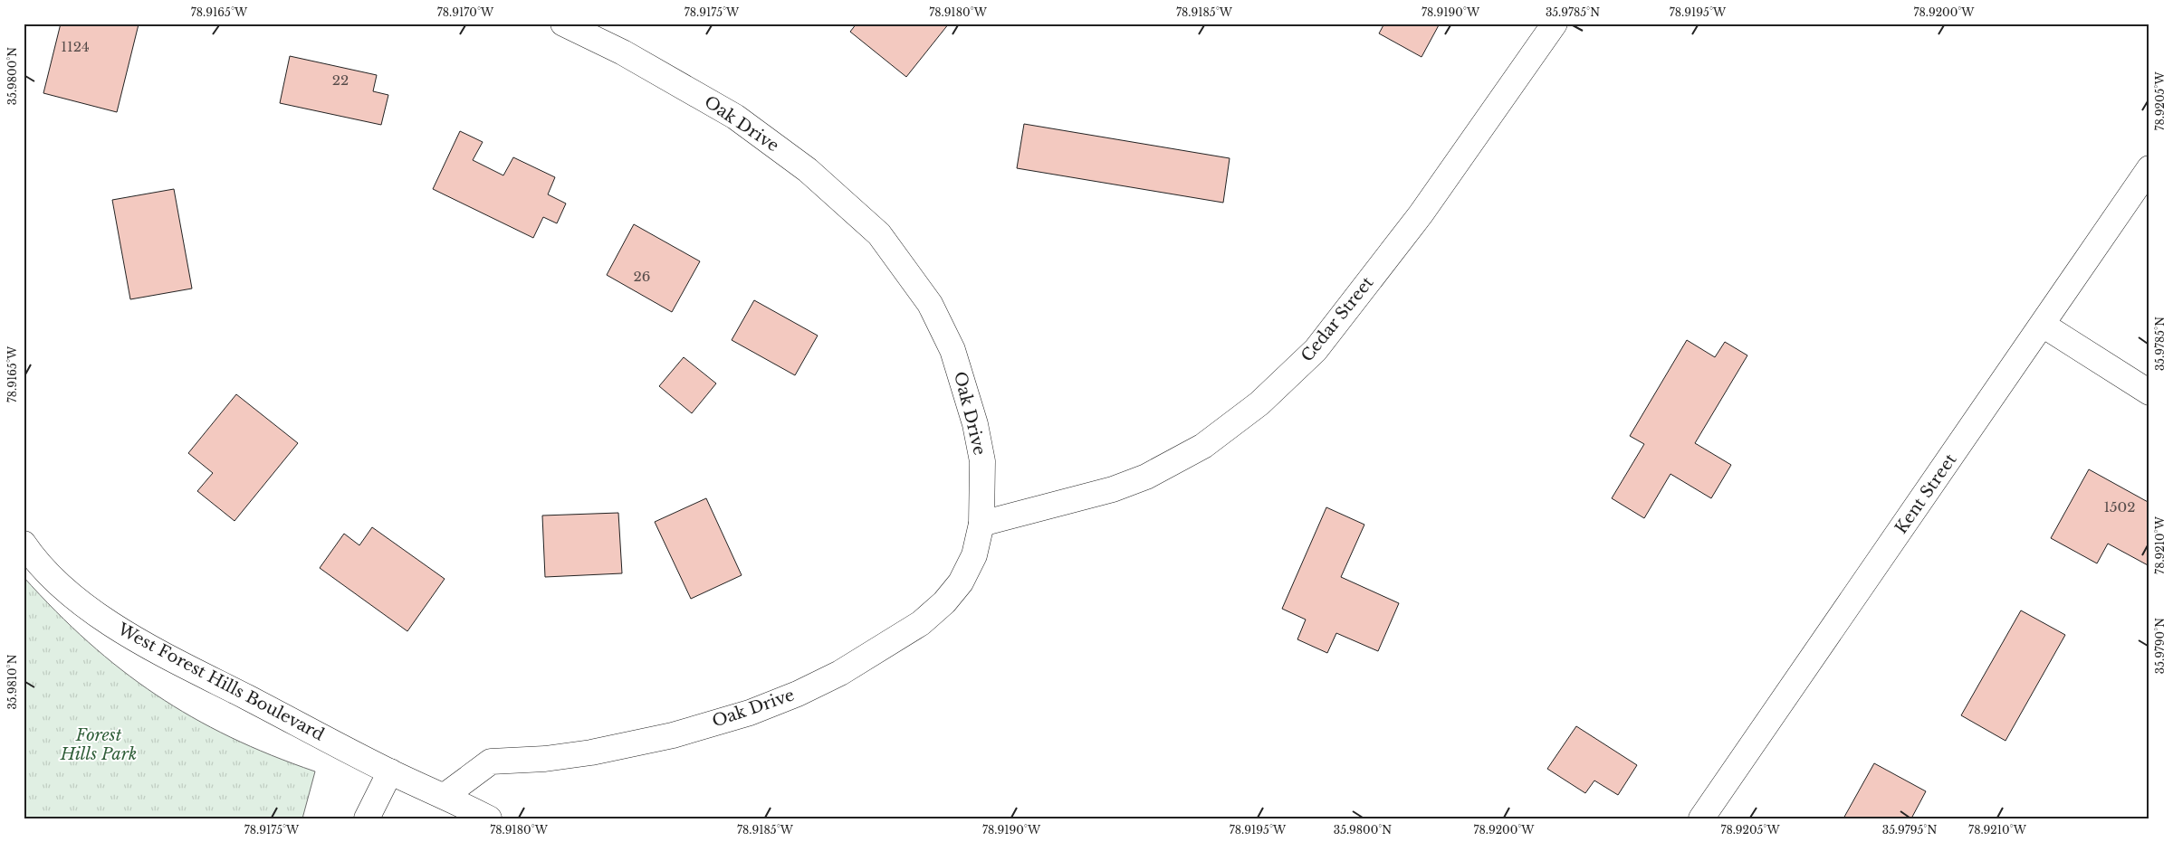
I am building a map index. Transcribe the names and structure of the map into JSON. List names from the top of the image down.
{
  "streets": {
    "street": [
      "Oak Drive",
      "Cedar Street",
      "Kent Street",
      "West Forest Hills Boulevard"
    ]
  },
  "crossings": [
    ["Oak Drive", "Cedar Street"],
    ["Oak Drive", "West Forest Hills Boulevard"]
  ],
  "parks": ["Forest Hills Park"],
  "house_numbers": [
    "1124",
    "22",
    "26",
    "1502"
  ],
  "coordinates": [
    "78.9165°W",
    "78.9170°W",
    "78.9175°W",
    "78.9180°W",
    "78.9185°W",
    "78.9190°W",
    "35.9785°N",
    "78.9195°W",
    "78.9200°W",
    "35.9800°N",
    "78.9205°W",
    "78.9210°W",
    "35.9790°N",
    "35.9810°N",
    "35.9795°N"
  ]
}
